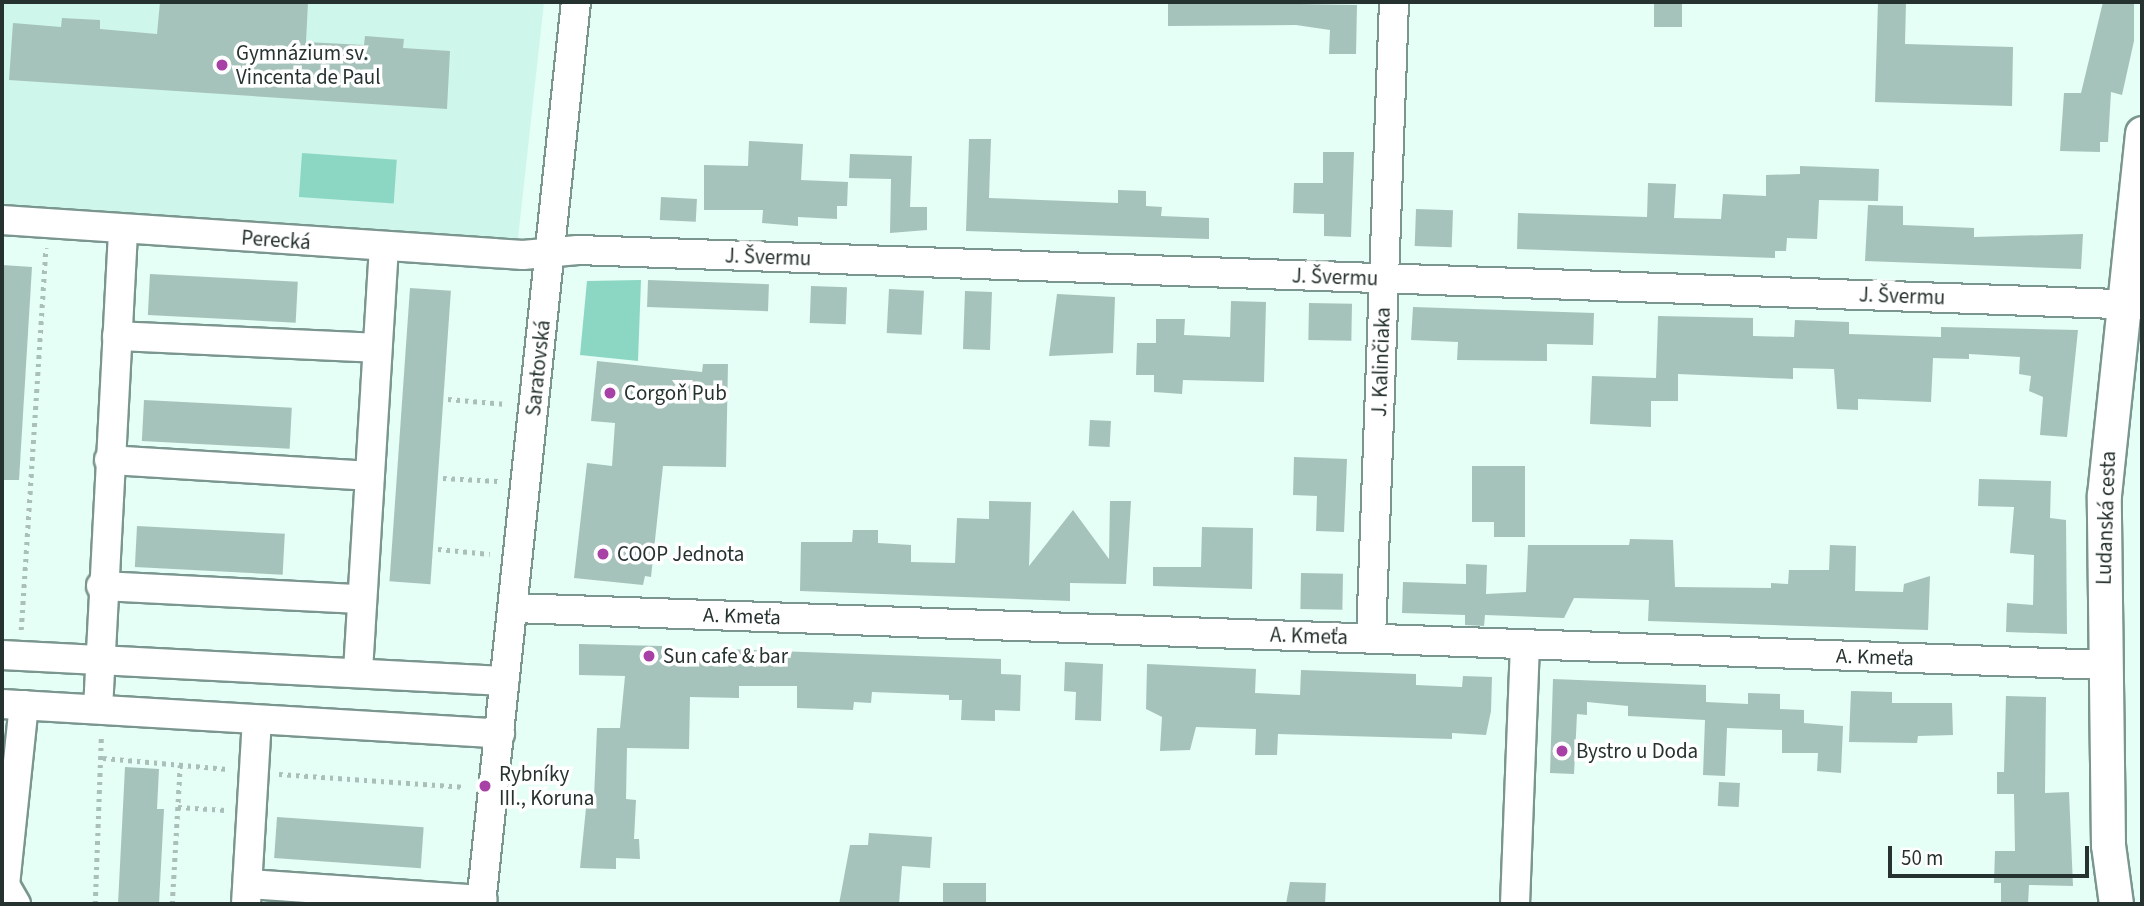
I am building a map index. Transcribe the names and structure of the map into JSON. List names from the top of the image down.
{
  "streets": {
    "street": [
      "Perecká",
      "J. Švermu",
      "J. Kalinčiaka",
      "Saratovská",
      "Ludanská cesta",
      "A. Kmeťa"
    ]
  },
  "crossings": [
    ["Perecká", "J. Švermu"],
    ["Perecká", "Saratovská"],
    ["J. Švermu", "J. Kalinčiaka"],
    ["J. Švermu", "Saratovská"],
    ["J. Švermu", "Ludanská cesta"],
    ["J. Kalinčiaka", "A. Kmeťa"],
    ["Saratovská", "A. Kmeťa"],
    ["Ludanská cesta", "A. Kmeťa"]
  ],
  "places": [
    "Gymnázium sv. Vincenta de Paul",
    "Corgoň Pub",
    "COOP Jednota",
    "Sun cafe & bar",
    "Bystro u Doda",
    "Rybníky III., Koruna"
  ],
  "scale_bar": "50 m"
}
